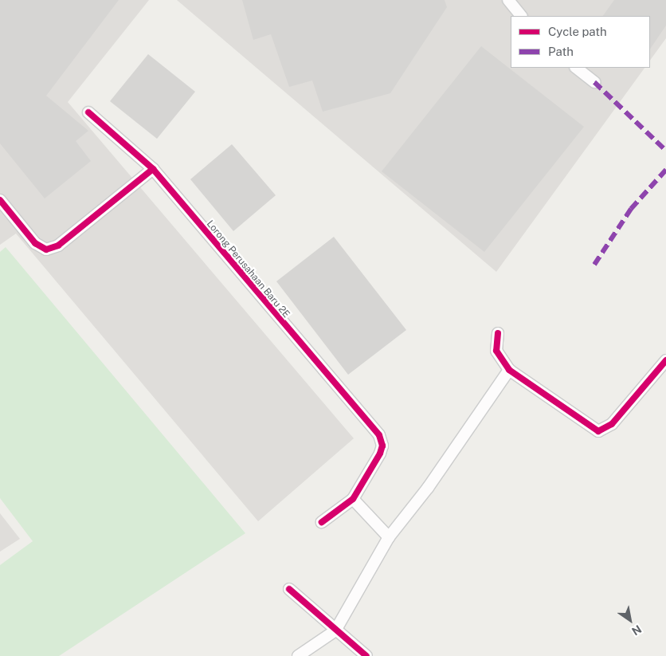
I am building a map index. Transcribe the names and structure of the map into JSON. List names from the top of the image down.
{
  "streets": {
    "street": ["Lorong Perusahaan Baru 2E"]
  },
  "legend": ["Cycle path", "Path"],
  "north": "bottom right"
}
